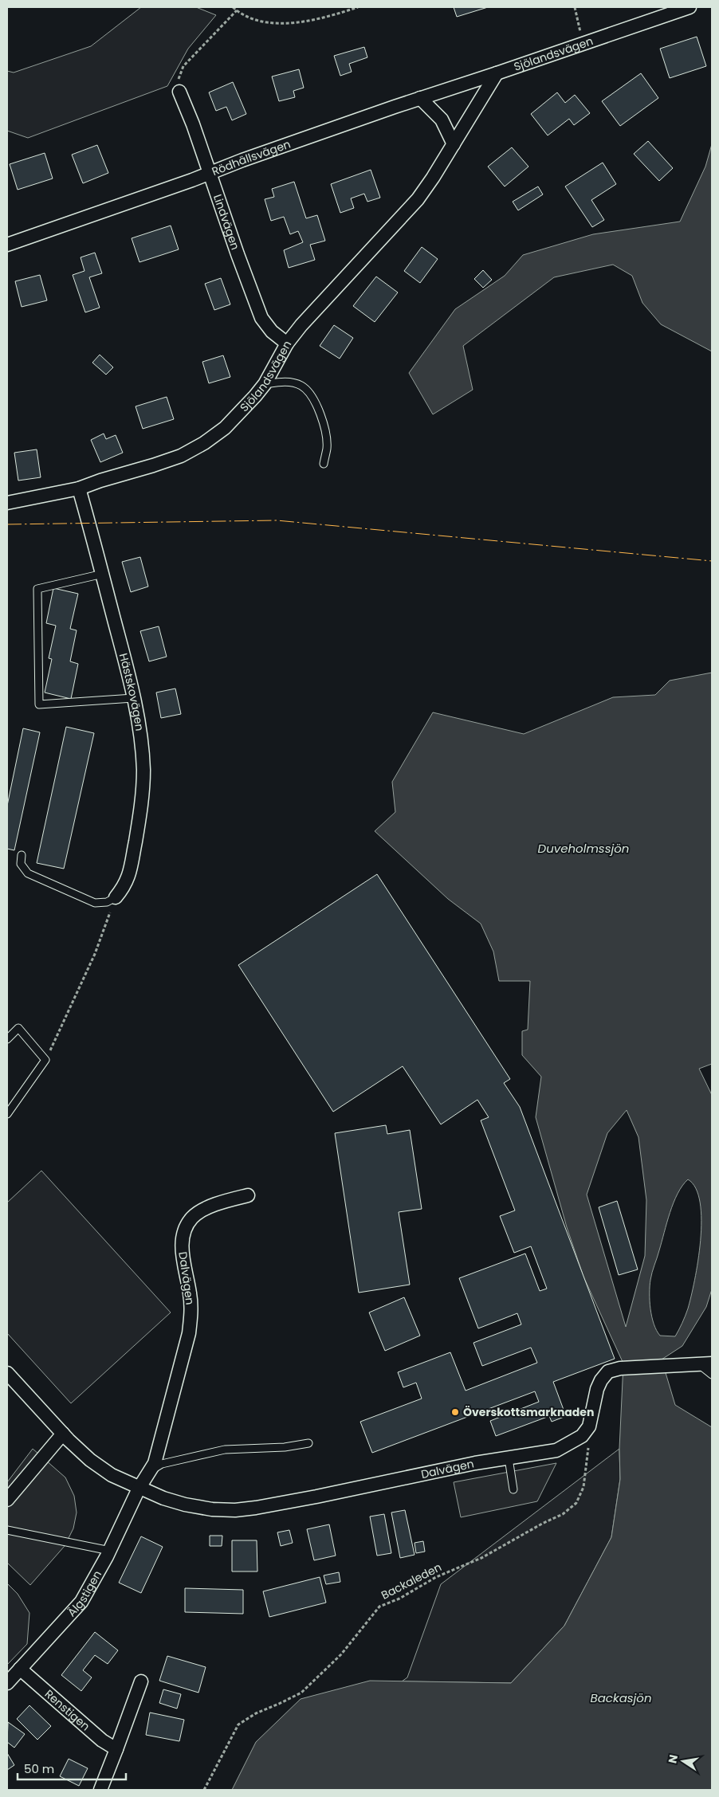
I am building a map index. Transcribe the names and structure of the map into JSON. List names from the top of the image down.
{
  "streets": {
    "street": [
      "Sjölandsvägen",
      "Rödhällsvägen",
      "Lindvägen",
      "Hästskovägen",
      "Dalvägen",
      "Älgstigen",
      "Renstigen"
    ],
    "path": ["Backaleden"]
  },
  "crossings": [
    ["Sjölandsvägen", "Rödhällsvägen"],
    ["Sjölandsvägen", "Lindvägen"],
    ["Sjölandsvägen", "Hästskovägen"],
    ["Rödhällsvägen", "Lindvägen"],
    ["Dalvägen", "Backaleden"],
    ["Dalvägen", "Älgstigen"],
    ["Älgstigen", "Renstigen"]
  ],
  "water": ["Duveholmssjön", "Backasjön"],
  "places": ["Överskottsmarknaden"],
  "scale_bar": "50 m",
  "north": "left"
}
